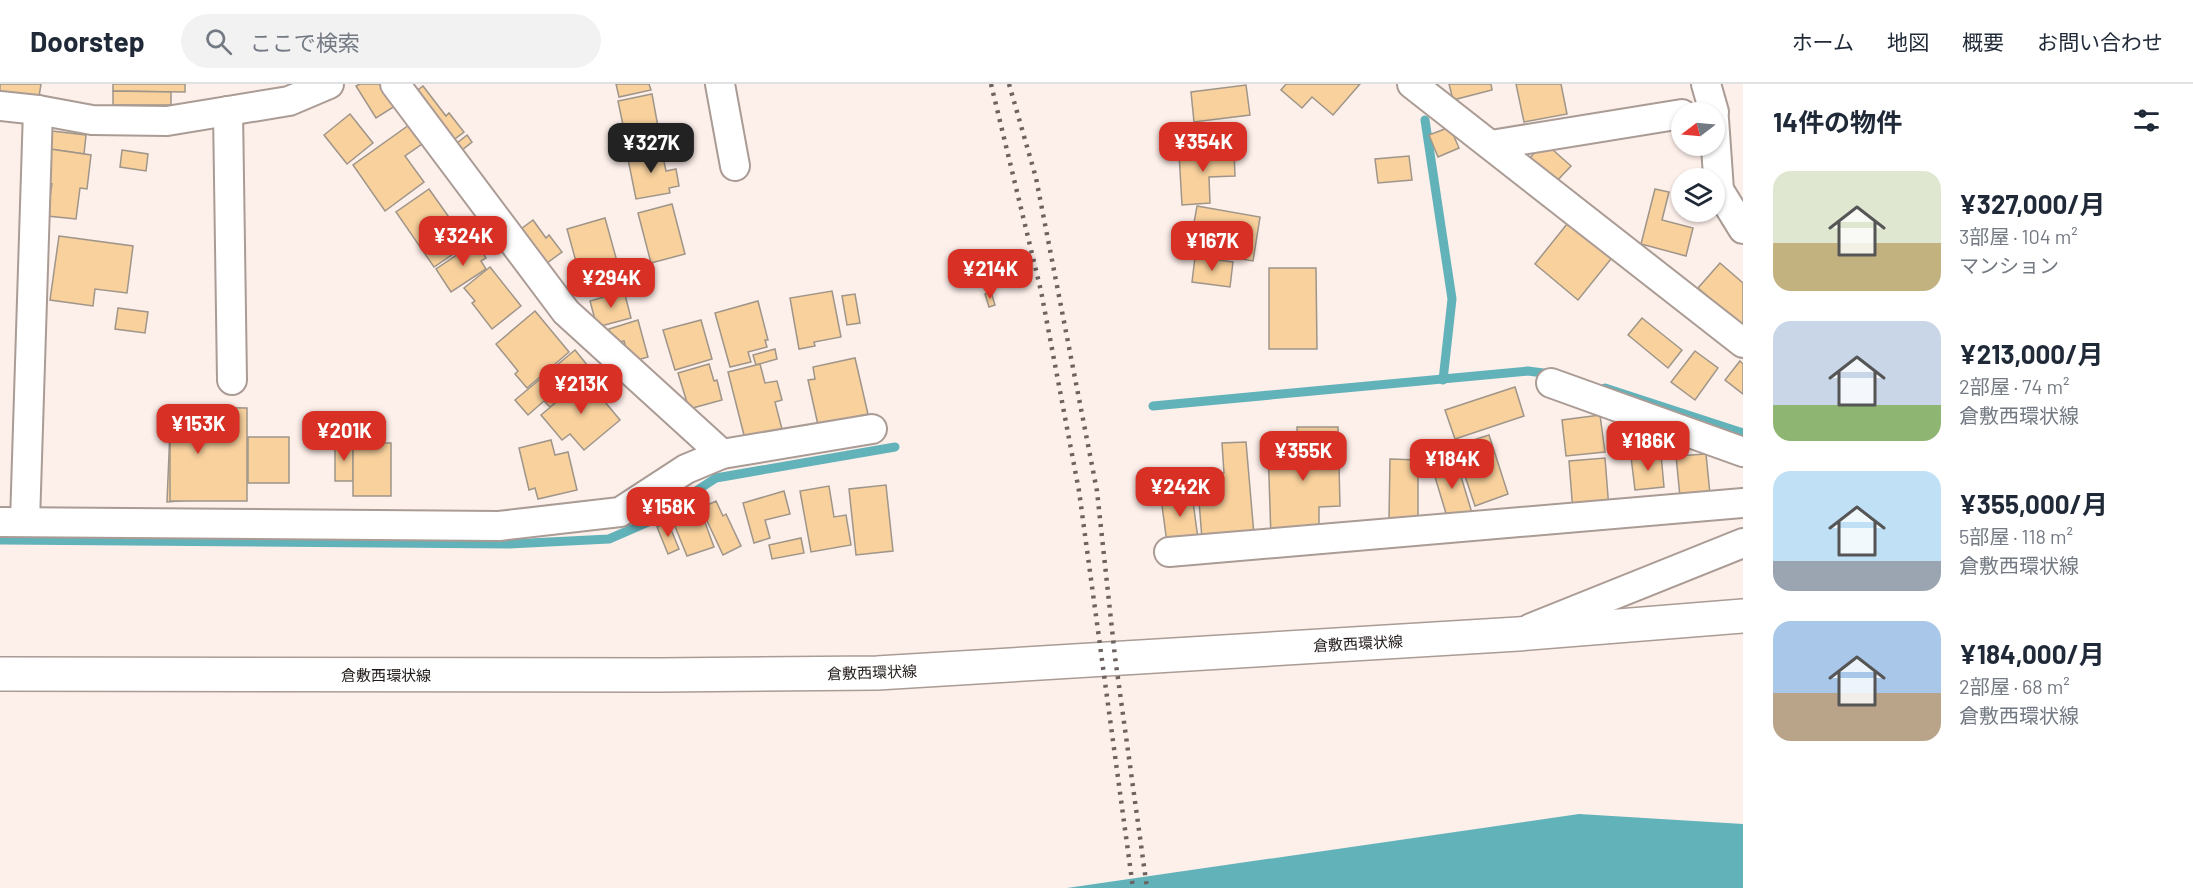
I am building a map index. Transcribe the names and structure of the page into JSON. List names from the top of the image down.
{
  "streets": {
    "main road": ["倉敷西環状線"]
  },
  "north": "left",
  "page": {
    "header": "Doorstep",
    "search": "ここで検索",
    "nav": [
      "ホーム",
      "地図",
      "概要",
      "お問い合わせ"
    ],
    "heading": "14件の物件",
    "price": [
      "¥354K",
      "¥327K",
      "¥324K",
      "¥167K",
      "¥214K",
      "¥294K",
      "¥213K",
      "¥153K",
      "¥201K",
      "¥186K",
      "¥355K",
      "¥184K",
      "¥242K",
      "¥158K"
    ],
    "list": [
      {
        "name": "¥327,000/月",
        "note": "3部屋 · 104 m² · マンション"
      },
      {
        "name": "¥213,000/月",
        "note": "2部屋 · 74 m² · 倉敷西環状線"
      },
      {
        "name": "¥355,000/月",
        "note": "5部屋 · 118 m² · 倉敷西環状線"
      },
      {
        "name": "¥184,000/月",
        "note": "2部屋 · 68 m² · 倉敷西環状線"
      }
    ]
  }
}
